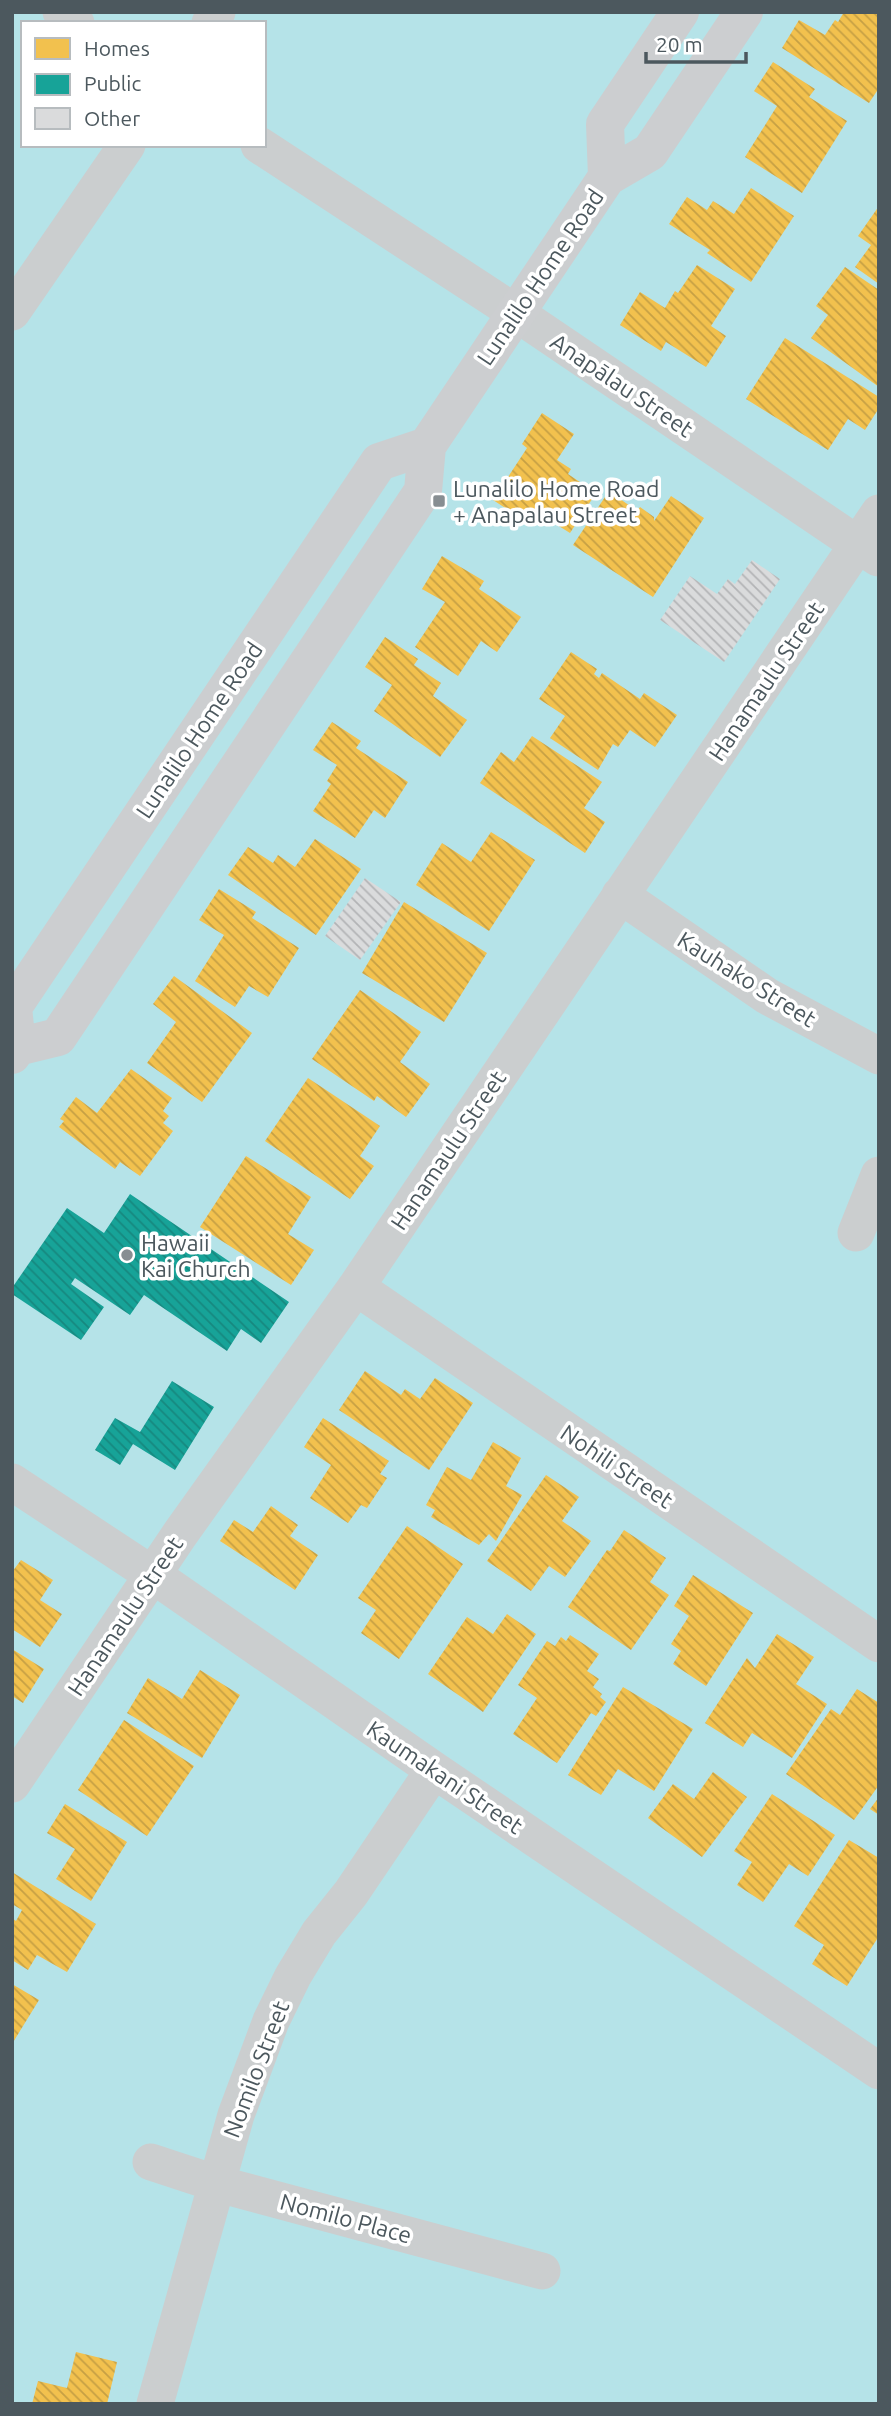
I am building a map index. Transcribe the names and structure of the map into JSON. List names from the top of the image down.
{
  "streets": {
    "main road": ["Lunalilo Home Road"],
    "street": [
      "Anapālau Street",
      "Hanamaulu Street",
      "Kauhako Street",
      "Nohili Street",
      "Kaumakani Street",
      "Nomilo Street",
      "Nomilo Place"
    ]
  },
  "crossings": [
    ["Lunalilo Home Road", "Anapālau Street"],
    ["Anapālau Street", "Hanamaulu Street"],
    ["Hanamaulu Street", "Kauhako Street"],
    ["Hanamaulu Street", "Nohili Street"],
    ["Hanamaulu Street", "Kaumakani Street"],
    ["Kaumakani Street", "Nomilo Street"],
    ["Nomilo Street", "Nomilo Place"]
  ],
  "places": {
    "transit": ["Lunalilo Home Road + Anapalau Street"],
    "other": ["Hawaii Kai Church"]
  },
  "legend": ["Homes", "Public", "Other"],
  "scale_bar": "20 m"
}
